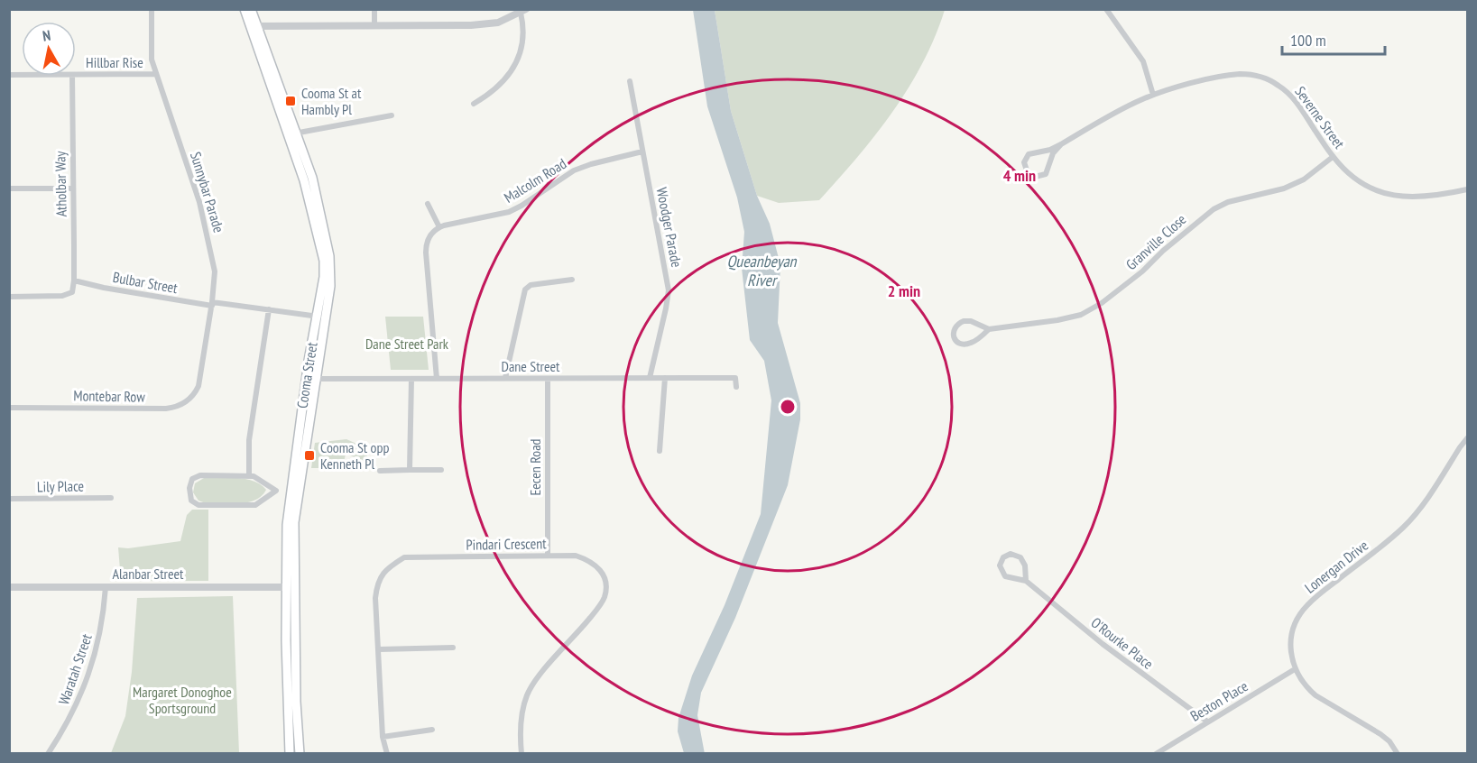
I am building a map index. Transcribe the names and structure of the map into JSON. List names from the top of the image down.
{
  "streets": {
    "main road": ["Cooma Street"],
    "street": [
      "Hillbar Rise",
      "Severne Street",
      "Malcolm Road",
      "Atholbar Way",
      "Sunnybar Parade",
      "Woodger Parade",
      "Granville Close",
      "Bulbar Street",
      "Dane Street",
      "Montebar Row",
      "Eecen Road",
      "Lily Place",
      "Pindari Crescent",
      "Lonergan Drive",
      "Alanbar Street",
      "O'Rourke Place",
      "Waratah Street",
      "Beston Place"
    ]
  },
  "crossings": [
    ["Hillbar Rise", "Sunnybar Parade"],
    ["Severne Street", "Granville Close"],
    ["Malcolm Road", "Woodger Parade"],
    ["Atholbar Way", "Bulbar Street"],
    ["Sunnybar Parade", "Bulbar Street"],
    ["Sunnybar Parade", "Montebar Row"],
    ["Woodger Parade", "Dane Street"],
    ["Bulbar Street", "Cooma Street"],
    ["Dane Street", "Cooma Street"],
    ["Dane Street", "Eecen Road"],
    ["Cooma Street", "Alanbar Street"],
    ["Eecen Road", "Pindari Crescent"],
    ["Lonergan Drive", "Beston Place"],
    ["Alanbar Street", "Waratah Street"],
    ["O'Rourke Place", "Beston Place"]
  ],
  "water": ["Queanbeyan River"],
  "parks": ["Dane Street Park", "Margaret Donoghoe Sportsground"],
  "places": {
    "transit": ["Cooma St at Hambly Pl", "Cooma St opp Kenneth Pl"]
  },
  "scale_bar": "100 m",
  "north": "top",
  "rings": ["4 min", "2 min"]
}
